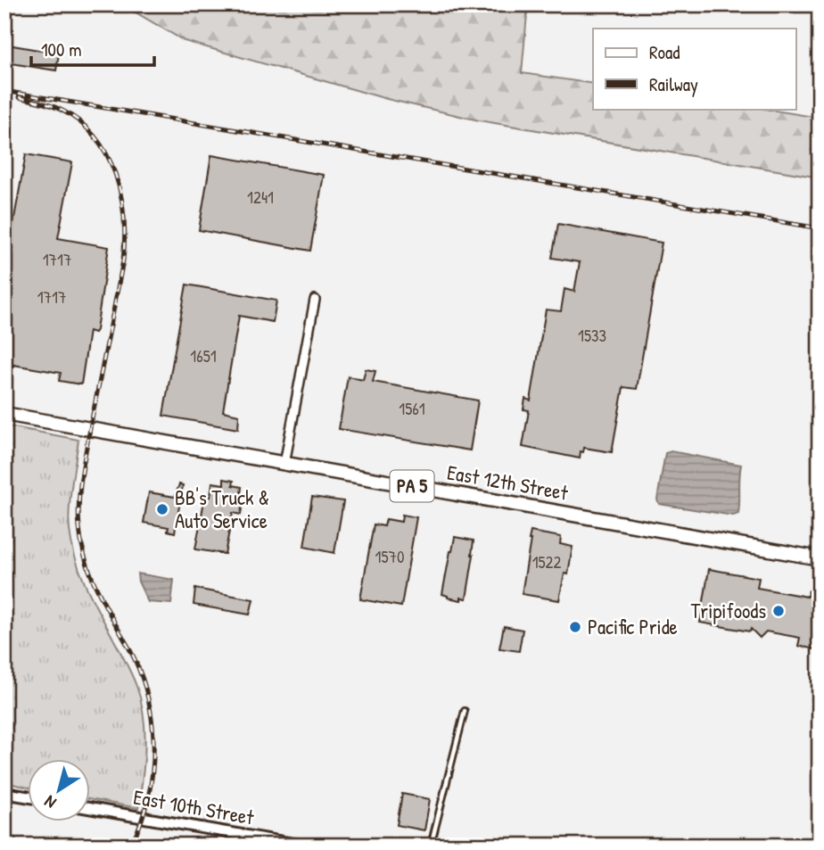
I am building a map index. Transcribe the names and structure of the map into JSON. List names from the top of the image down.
{
  "streets": {
    "main road": ["East 12th Street", "PA 5"],
    "street": ["East 10th Street"]
  },
  "places": ["BB's Truck & Auto Service", "Tripifoods", "Pacific Pride"],
  "house_numbers": [
    "1241",
    "1717",
    "1717",
    "1533",
    "1651",
    "1561",
    "1570",
    "1522"
  ],
  "legend": ["Road", "Railway"],
  "scale_bar": "100 m",
  "north": "bottom left"
}
